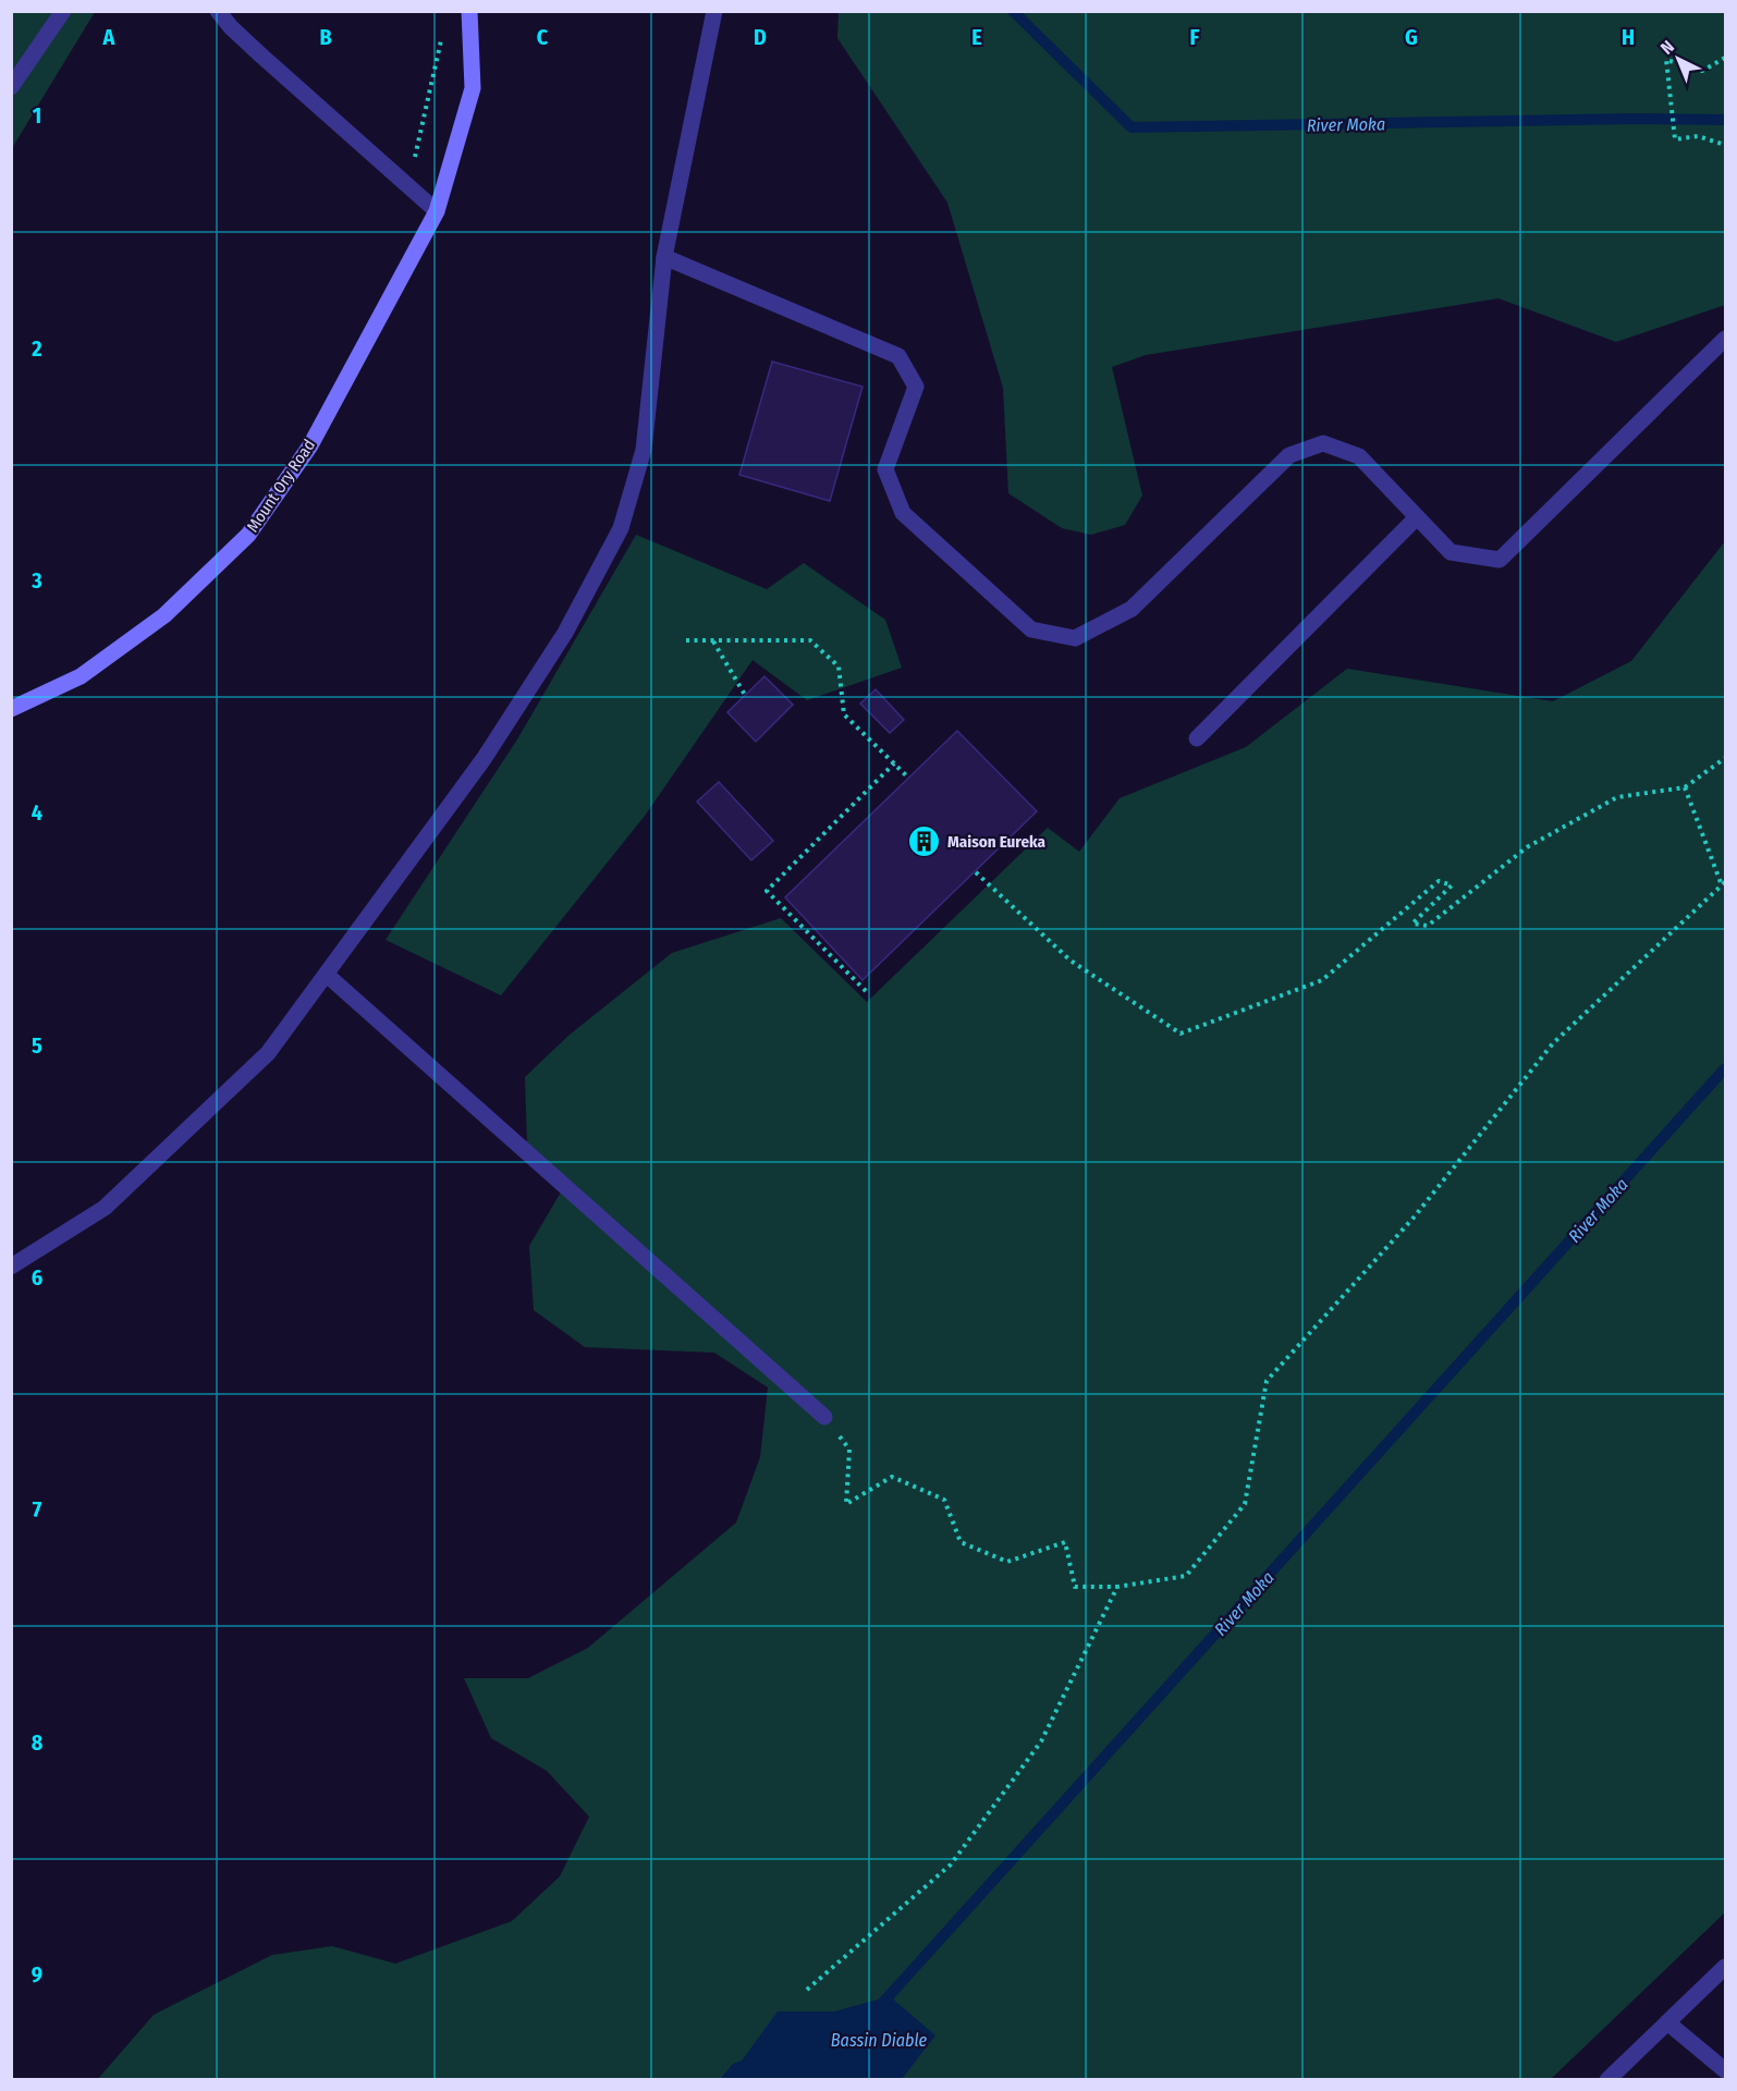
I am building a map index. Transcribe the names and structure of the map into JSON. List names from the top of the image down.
{
  "streets": {
    "main road": ["Mount Ory Road"]
  },
  "water": ["River Moka", "Bassin Diable"],
  "places": {
    "building": ["Maison Eureka"]
  },
  "north": "top left",
  "grid": {
    "columns": [
      "A",
      "B",
      "C",
      "D",
      "E",
      "F",
      "G",
      "H"
    ],
    "rows": [
      "1",
      "2",
      "3",
      "4",
      "5",
      "6",
      "7",
      "8",
      "9"
    ]
  }
}
